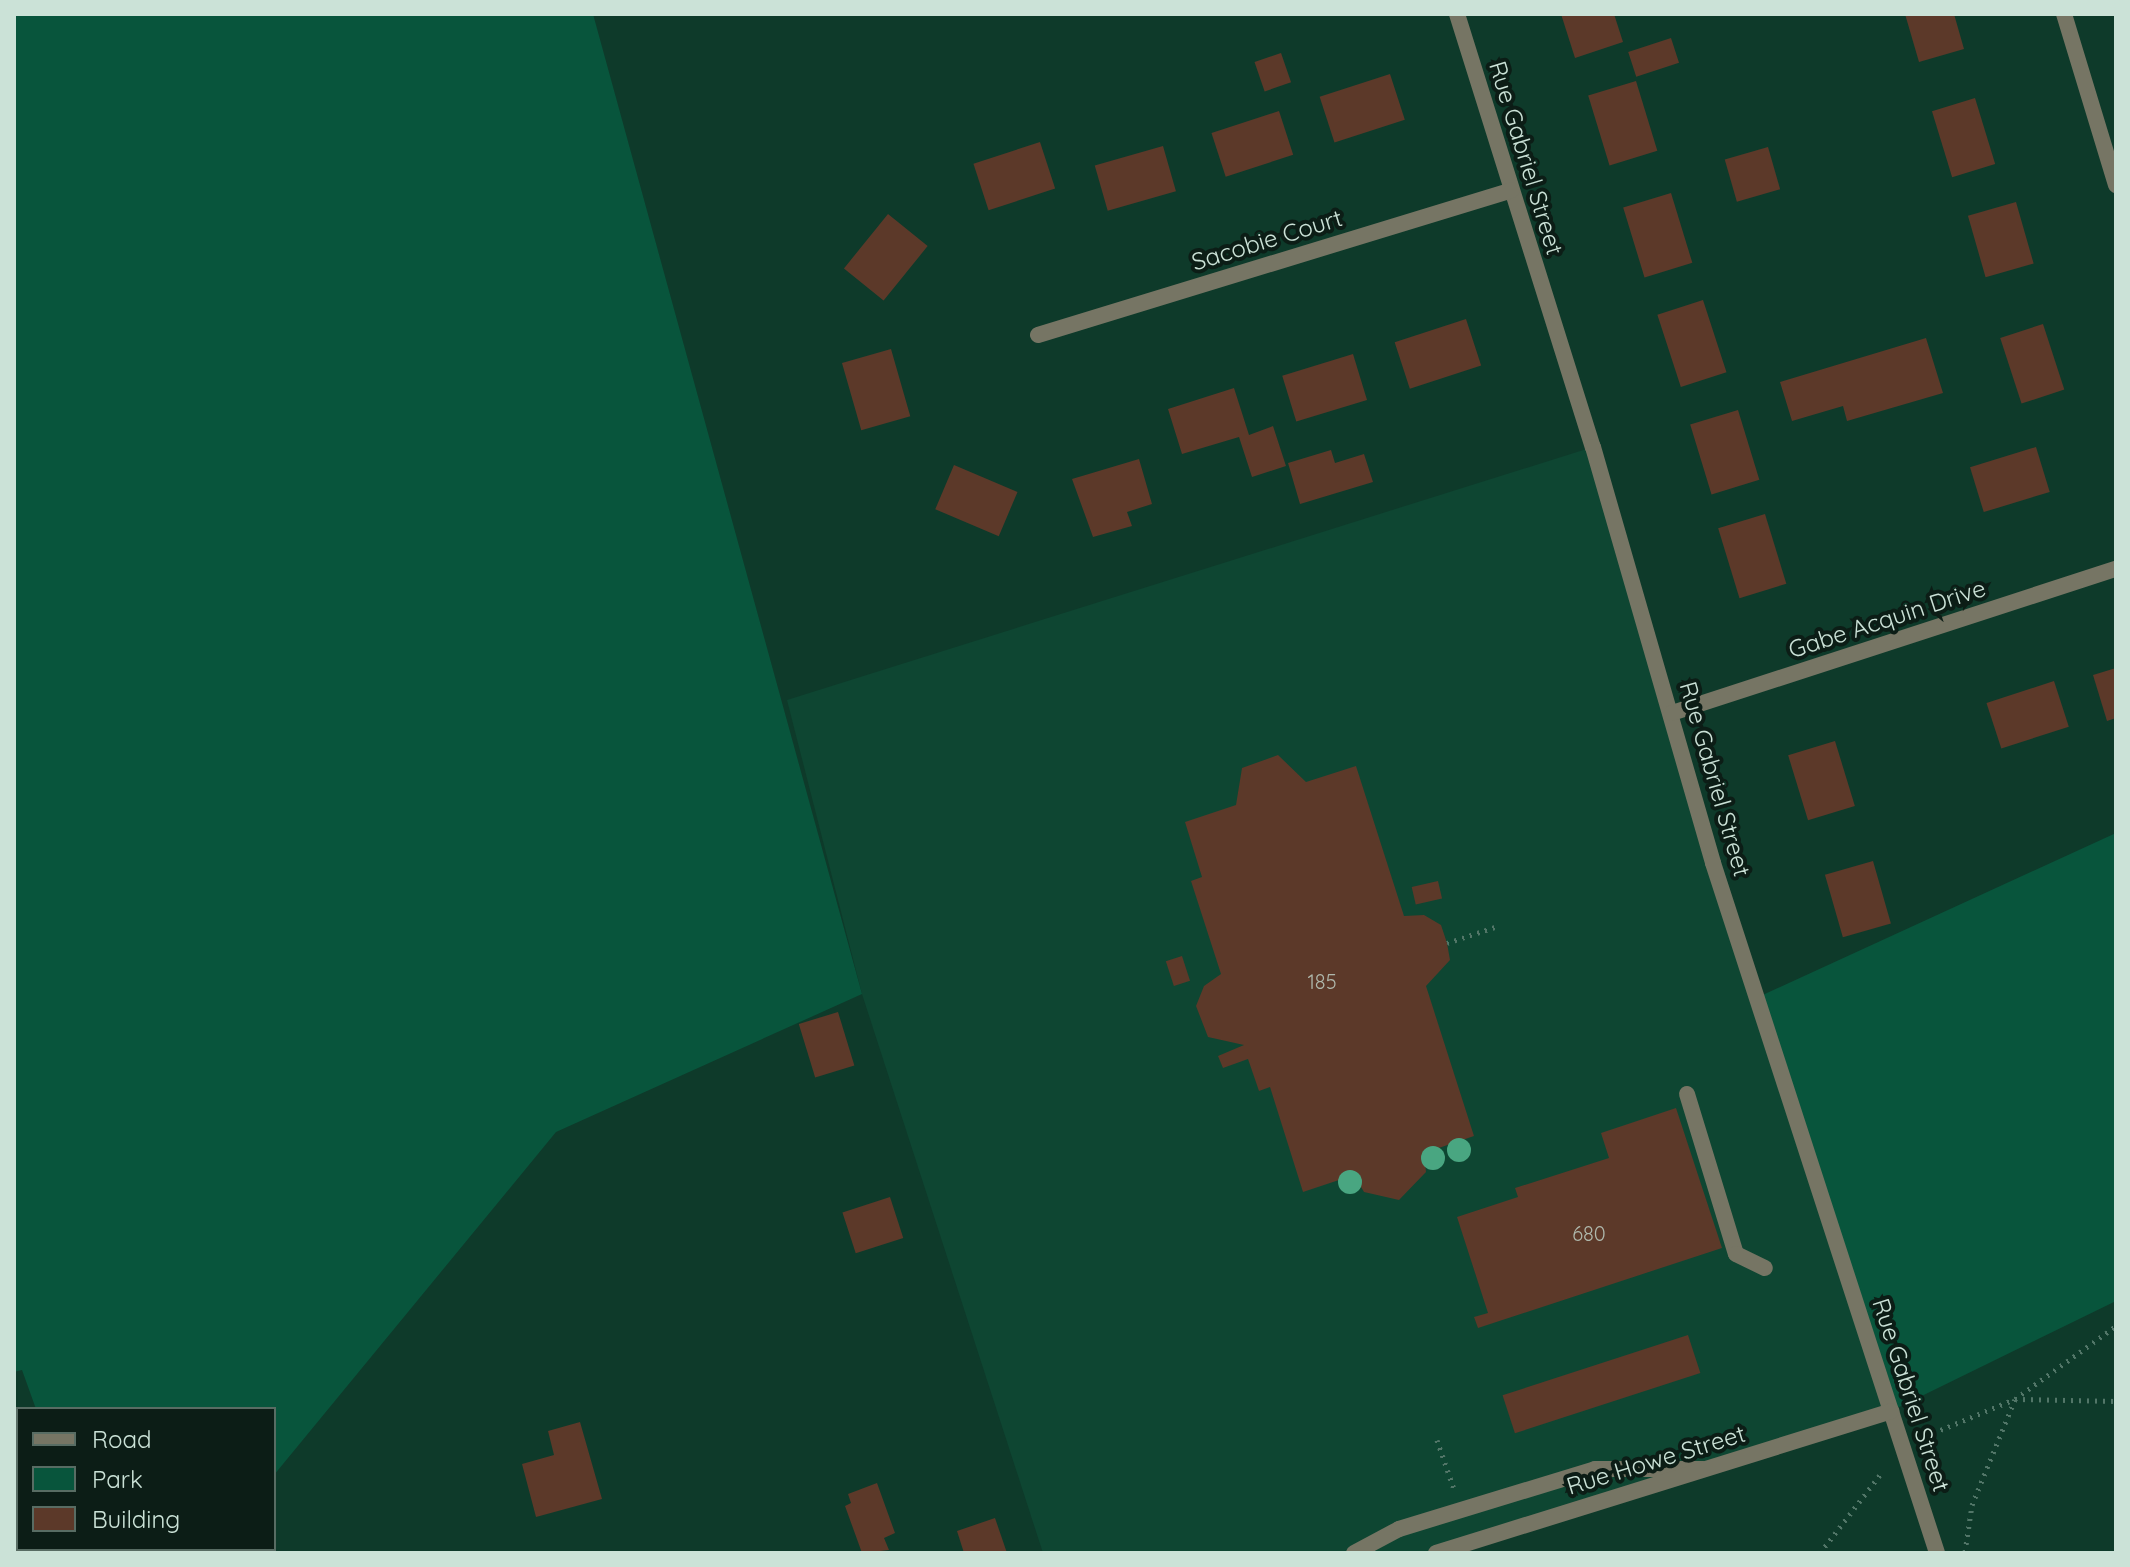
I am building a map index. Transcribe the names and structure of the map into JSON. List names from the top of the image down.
{
  "streets": {
    "street": [
      "Rue Gabriel Street",
      "Sacobie Court",
      "Gabe Acquin Drive",
      "Rue Howe Street"
    ]
  },
  "crossings": [
    ["Rue Gabriel Street", "Sacobie Court"],
    ["Rue Gabriel Street", "Gabe Acquin Drive"],
    ["Rue Gabriel Street", "Rue Howe Street"]
  ],
  "house_numbers": ["185", "680"],
  "legend": ["Road", "Park", "Building"]
}
